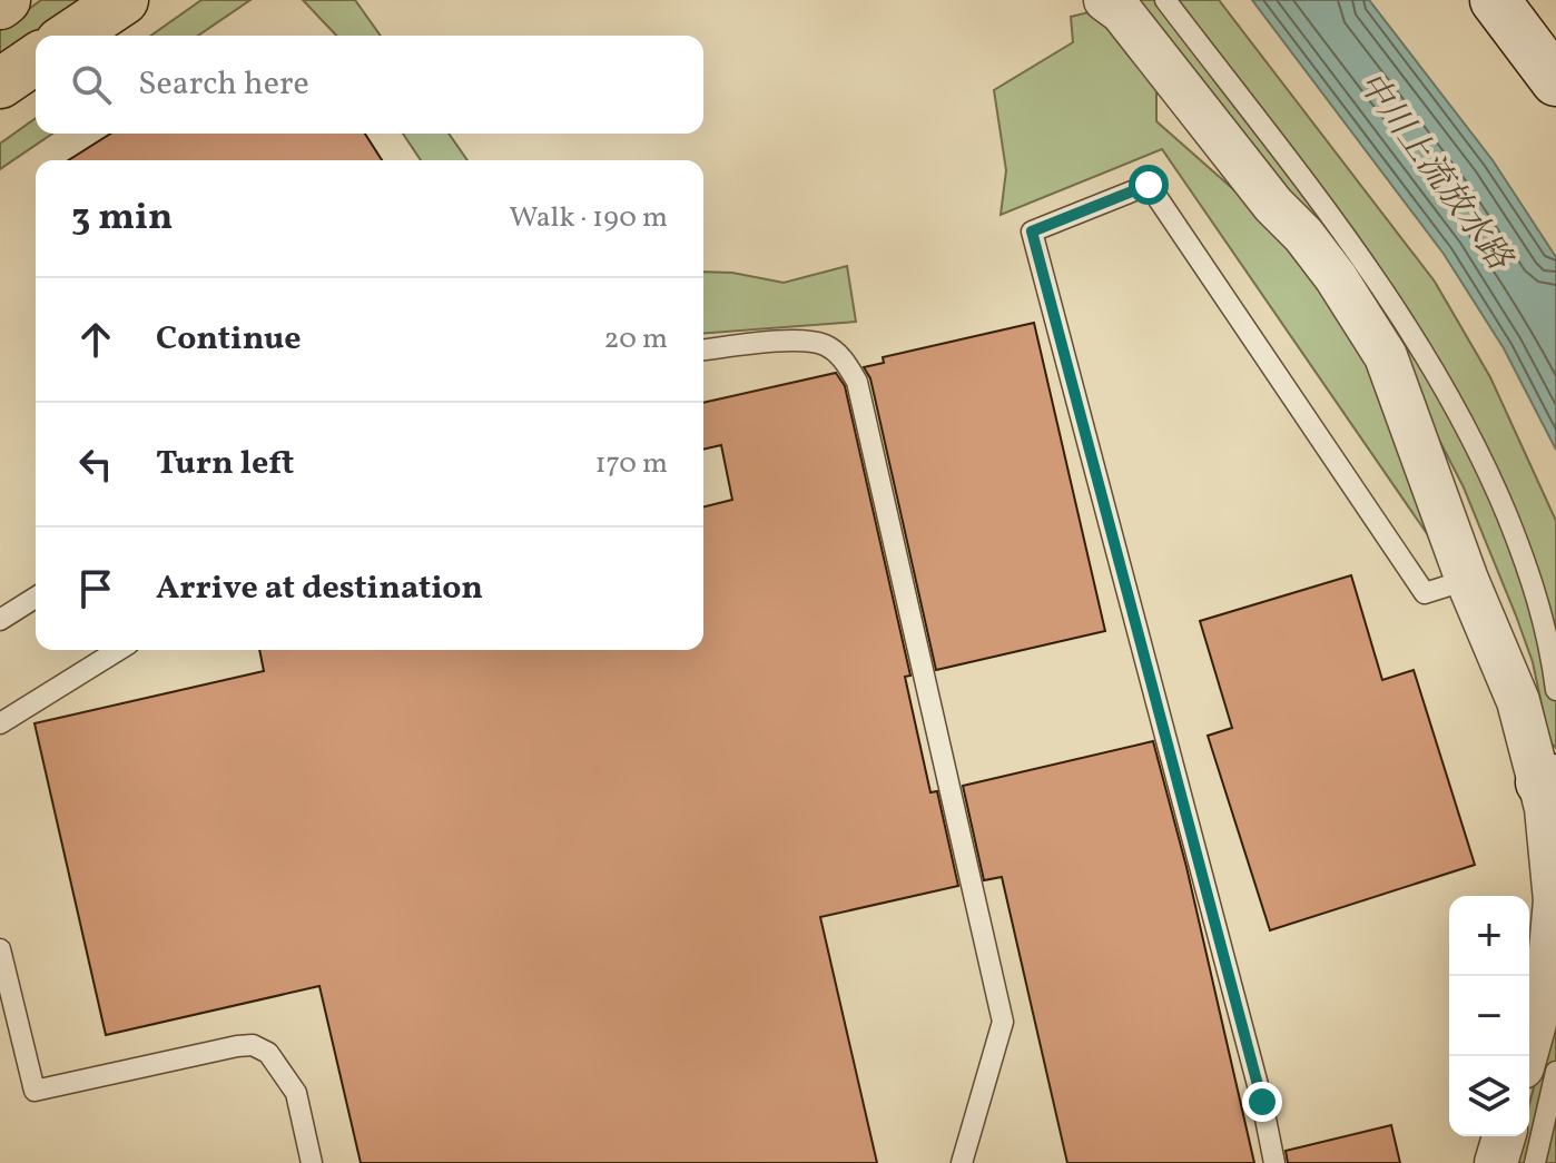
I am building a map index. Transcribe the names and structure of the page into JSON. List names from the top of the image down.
{
  "water": ["中川上流放水路"],
  "page": {
    "search": "Search here",
    "heading": ["3 min", "Walk · 190 m"],
    "list": [
      ["Continue", "20 m"],
      ["Turn left", "170 m"],
      "Arrive at destination"
    ],
    "map_buttons": ["+", "−"]
  }
}
